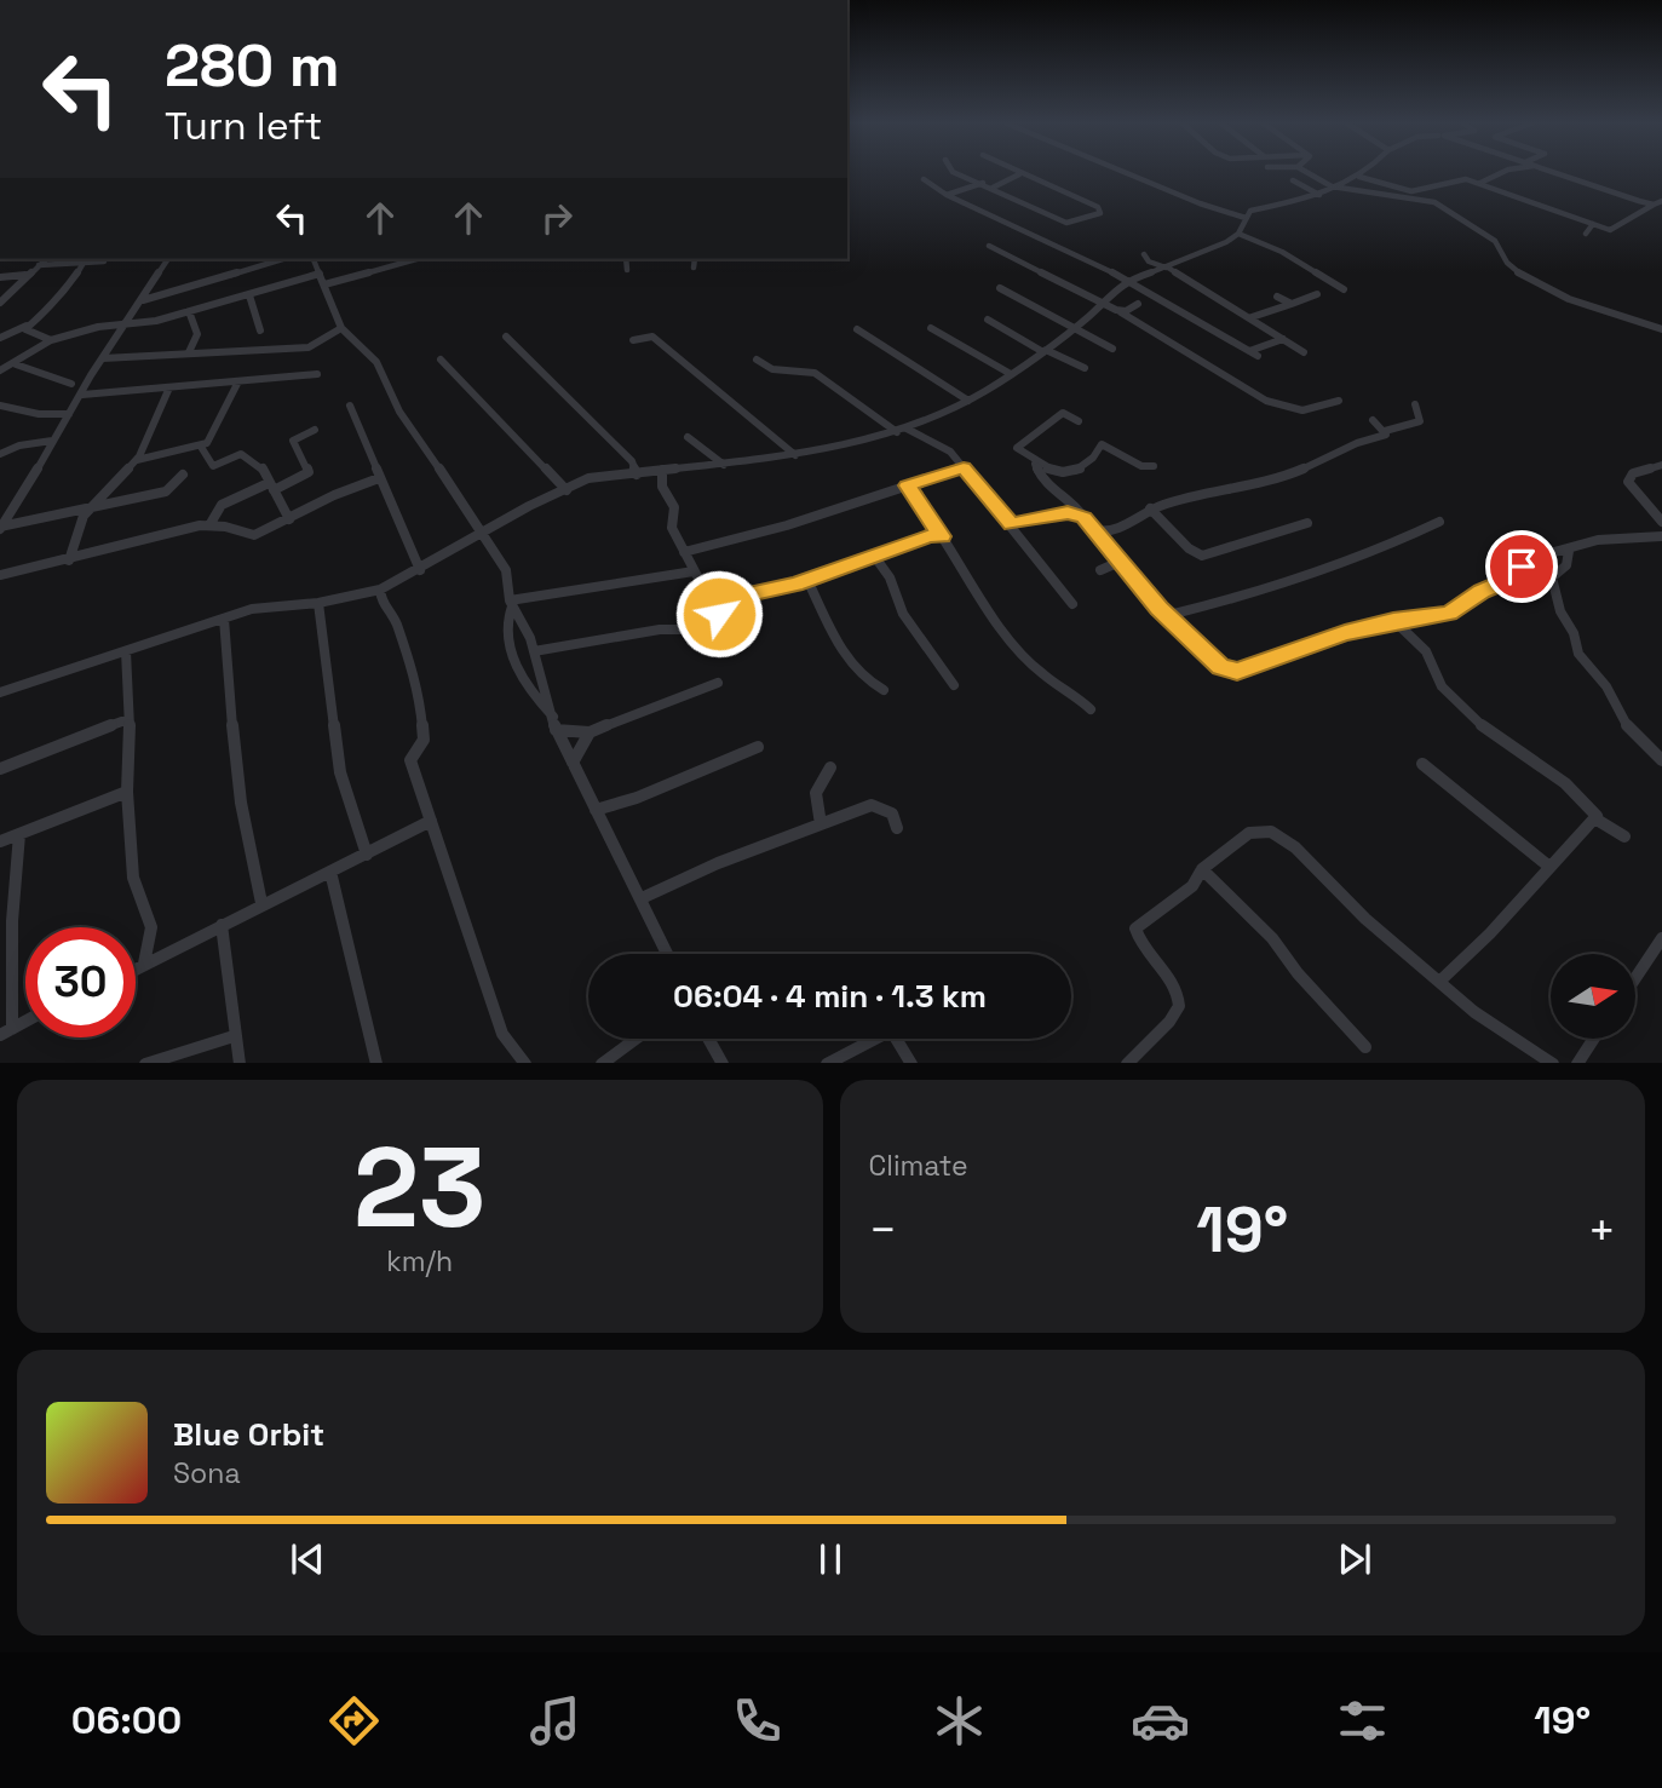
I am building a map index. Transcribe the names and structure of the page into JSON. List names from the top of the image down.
{
  "north": "right",
  "page": {
    "turn": ["280 m", "Turn left"],
    "limit": "30",
    "trip": "06:04 · 4 min · 1.3 km",
    "tile": [
      ["23", "km/h"],
      "Climate"
    ],
    "heat": ["−", "19°", "+"],
    "song": ["Blue Orbit", "Sona"],
    "tabs": ["06:00", "19°"]
  }
}
